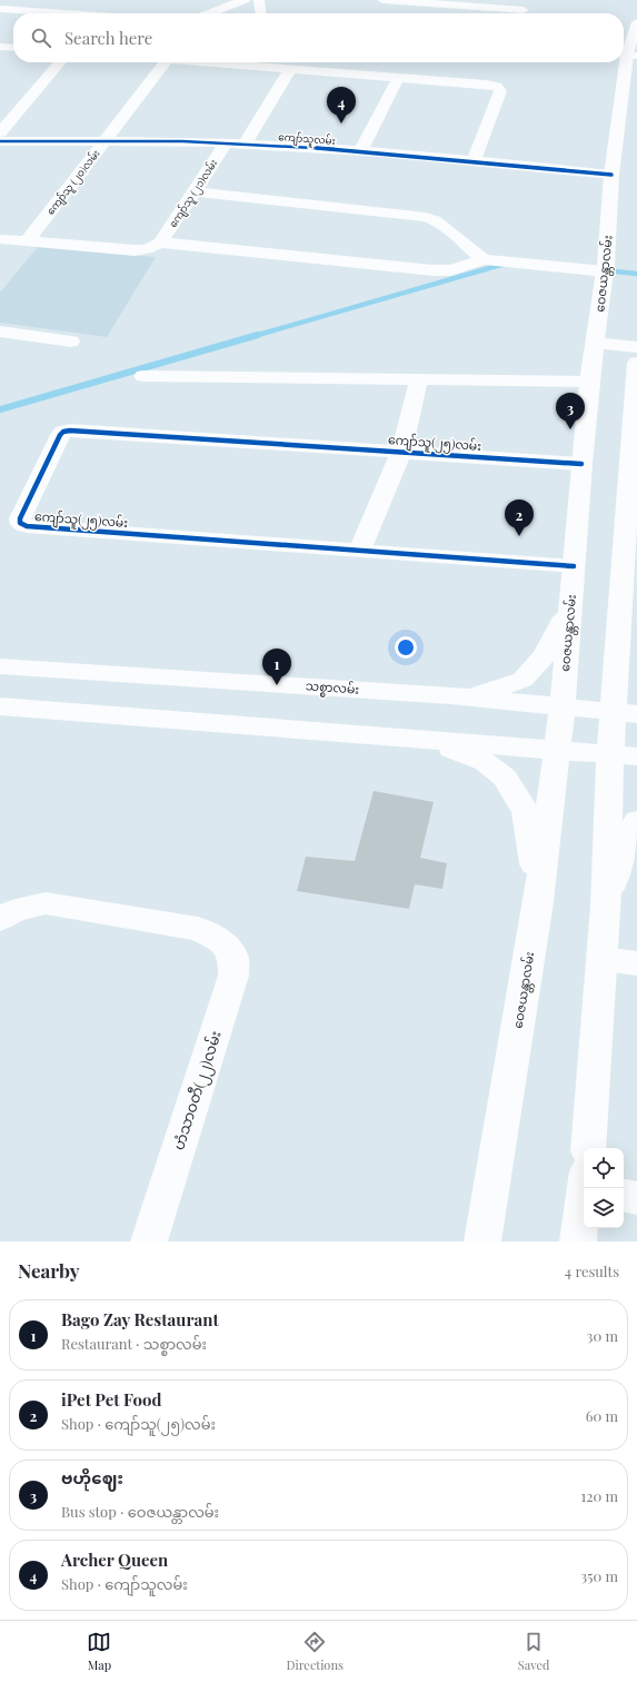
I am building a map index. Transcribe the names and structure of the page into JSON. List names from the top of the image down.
{
  "streets": {
    "street": [
      "ကျော်သူလမ်း",
      "ကျော်သူ (၂၀)လမ်း",
      "ကျော်သူ (၂၁)လမ်း",
      "ဝေဇယန္တာလမ်း",
      "ကျော်သူ(၂၅)လမ်း",
      "သစ္စာလမ်း",
      "ဟံသာဝတီ(၂၂)လမ်း"
    ]
  },
  "crossings": [
    ["ကျော်သူလမ်း", "ကျော်သူ (၂၀)လမ်း"],
    ["ကျော်သူလမ်း", "ကျော်သူ (၂၁)လမ်း"],
    ["ကျော်သူလမ်း", "ဝေဇယန္တာလမ်း"],
    ["ဝေဇယန္တာလမ်း", "ကျော်သူ(၂၅)လမ်း"],
    ["ဝေဇယန္တာလမ်း", "သစ္စာလမ်း"]
  ],
  "page": {
    "search": "Search here",
    "pins": [
      "4",
      "3",
      "2",
      "1"
    ],
    "heading": ["Nearby", "4 results"],
    "list": [
      {
        "mark": "1",
        "name": "Bago Zay Restaurant",
        "note": "Restaurant · သစ္စာလမ်း",
        "value": "30 m"
      },
      {
        "mark": "2",
        "name": "iPet Pet Food",
        "note": "Shop · ကျော်သူ(၂၅)လမ်း",
        "value": "60 m"
      },
      {
        "mark": "3",
        "name": "ဗဟိုဈေး",
        "note": "Bus stop · ဝေဇယန္တာလမ်း",
        "value": "120 m"
      },
      {
        "mark": "4",
        "name": "Archer Queen",
        "note": "Shop · ကျော်သူလမ်း",
        "value": "350 m"
      }
    ],
    "nav": ["Map", "Directions", "Saved"]
  }
}
